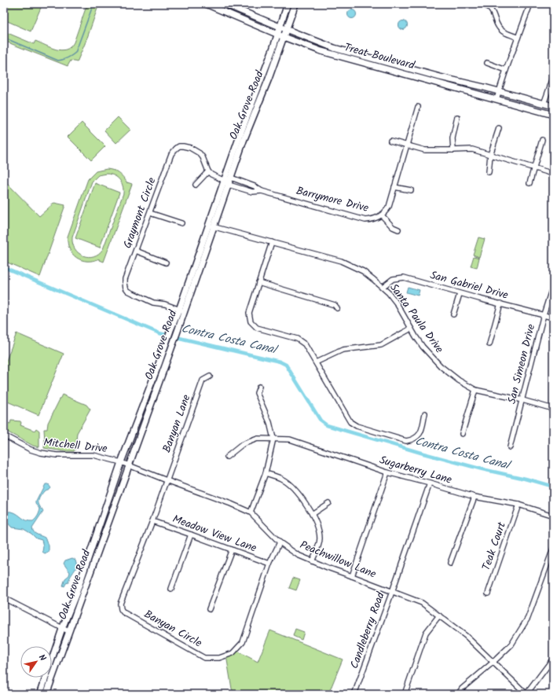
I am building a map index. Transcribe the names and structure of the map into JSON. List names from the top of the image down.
{
  "streets": {
    "main road": ["Treat Boulevard", "Oak Grove Road"],
    "street": [
      "Barrymore Drive",
      "Graymont Circle",
      "San Gabriel Drive",
      "Santa Paula Drive",
      "San Simeon Drive",
      "Banyan Lane",
      "Mitchell Drive",
      "Sugarberry Lane",
      "Meadow View Lane",
      "Teak Court",
      "Peachwillow Lane",
      "Banyan Circle",
      "Candleberry Road"
    ]
  },
  "crossings": [
    ["Treat Boulevard", "Oak Grove Road"],
    ["Oak Grove Road", "Barrymore Drive"],
    ["Oak Grove Road", "Graymont Circle"],
    ["Oak Grove Road", "Santa Paula Drive"],
    ["Oak Grove Road", "Mitchell Drive"],
    ["Oak Grove Road", "Peachwillow Lane"],
    ["San Gabriel Drive", "Santa Paula Drive"],
    ["San Gabriel Drive", "San Simeon Drive"],
    ["Santa Paula Drive", "San Simeon Drive"],
    ["Banyan Lane", "Peachwillow Lane"],
    ["Banyan Lane", "Banyan Circle"],
    ["Mitchell Drive", "Peachwillow Lane"],
    ["Sugarberry Lane", "Teak Court"],
    ["Sugarberry Lane", "Candleberry Road"],
    ["Meadow View Lane", "Banyan Circle"],
    ["Peachwillow Lane", "Banyan Circle"],
    ["Peachwillow Lane", "Candleberry Road"]
  ],
  "water": ["Contra Costa Canal"],
  "north": "top right"
}
